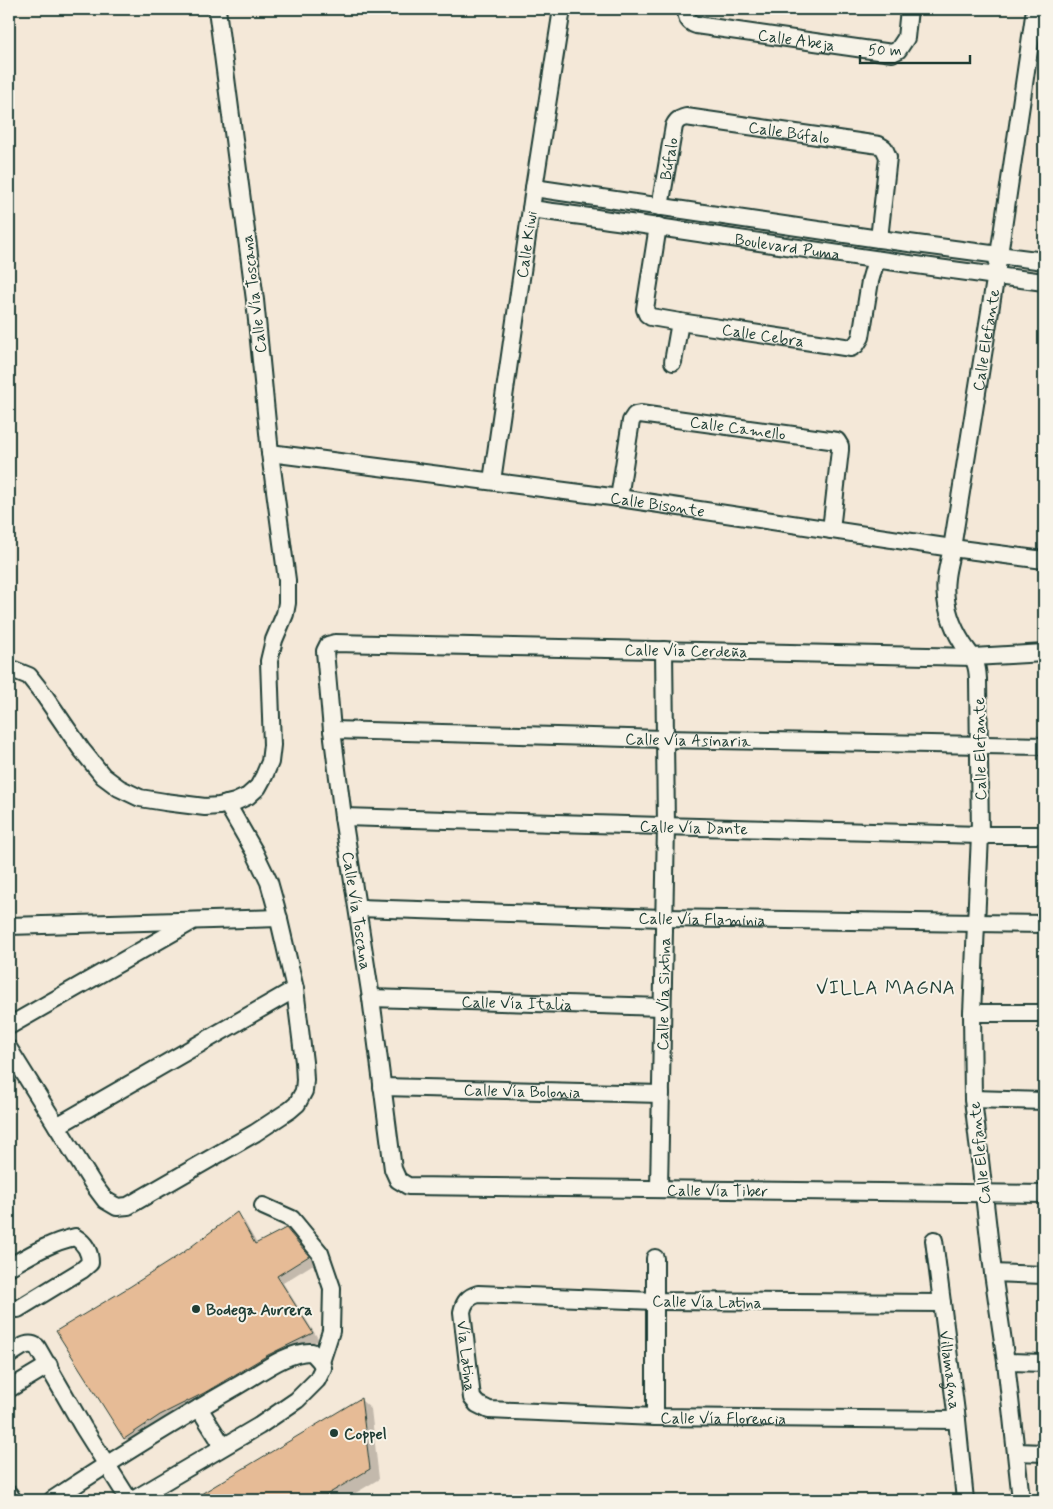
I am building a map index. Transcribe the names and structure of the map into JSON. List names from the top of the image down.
{
  "streets": {
    "street": [
      "Calle Abeja",
      "Calle Búfalo",
      "Búfalo",
      "Calle Kiwi",
      "Boulevard Puma",
      "Calle Vía Toscana",
      "Calle Cebra",
      "Calle Elefante",
      "Calle Camello",
      "Calle Bisonte",
      "Calle Vía Cerdeña",
      "Calle Vía Asinaria",
      "Calle Vía Dante",
      "Calle Vía Flaminia",
      "Calle Vía Sixtina",
      "Calle Vía Italia",
      "Calle Vía Bolonia",
      "Calle Vía Tiber",
      "Calle Vía Latina",
      "Vía Latina",
      "Villamagna",
      "Calle Vía Florencia"
    ]
  },
  "crossings": [
    ["Calle Búfalo", "Búfalo"],
    ["Calle Búfalo", "Boulevard Puma"],
    ["Búfalo", "Boulevard Puma"],
    ["Calle Kiwi", "Boulevard Puma"],
    ["Calle Kiwi", "Calle Bisonte"],
    ["Boulevard Puma", "Calle Cebra"],
    ["Boulevard Puma", "Calle Elefante"],
    ["Calle Vía Toscana", "Calle Bisonte"],
    ["Calle Vía Toscana", "Calle Vía Cerdeña"],
    ["Calle Vía Toscana", "Calle Vía Asinaria"],
    ["Calle Vía Toscana", "Calle Vía Dante"],
    ["Calle Vía Toscana", "Calle Vía Flaminia"],
    ["Calle Vía Toscana", "Calle Vía Italia"],
    ["Calle Vía Toscana", "Calle Vía Bolonia"],
    ["Calle Vía Toscana", "Calle Vía Tiber"],
    ["Calle Elefante", "Calle Bisonte"],
    ["Calle Elefante", "Calle Vía Cerdeña"],
    ["Calle Elefante", "Calle Vía Asinaria"],
    ["Calle Elefante", "Calle Vía Dante"],
    ["Calle Elefante", "Calle Vía Flaminia"],
    ["Calle Elefante", "Calle Vía Tiber"],
    ["Calle Camello", "Calle Bisonte"],
    ["Calle Vía Cerdeña", "Calle Vía Sixtina"],
    ["Calle Vía Asinaria", "Calle Vía Sixtina"],
    ["Calle Vía Dante", "Calle Vía Sixtina"],
    ["Calle Vía Flaminia", "Calle Vía Sixtina"],
    ["Calle Vía Sixtina", "Calle Vía Italia"],
    ["Calle Vía Sixtina", "Calle Vía Bolonia"],
    ["Calle Vía Sixtina", "Calle Vía Tiber"],
    ["Calle Vía Latina", "Vía Latina"],
    ["Calle Vía Latina", "Villamagna"],
    ["Vía Latina", "Calle Vía Florencia"],
    ["Villamagna", "Calle Vía Florencia"]
  ],
  "districts": ["VILLA MAGNA"],
  "places": ["Bodega Aurrera", "Coppel"],
  "scale_bar": "50 m"
}
